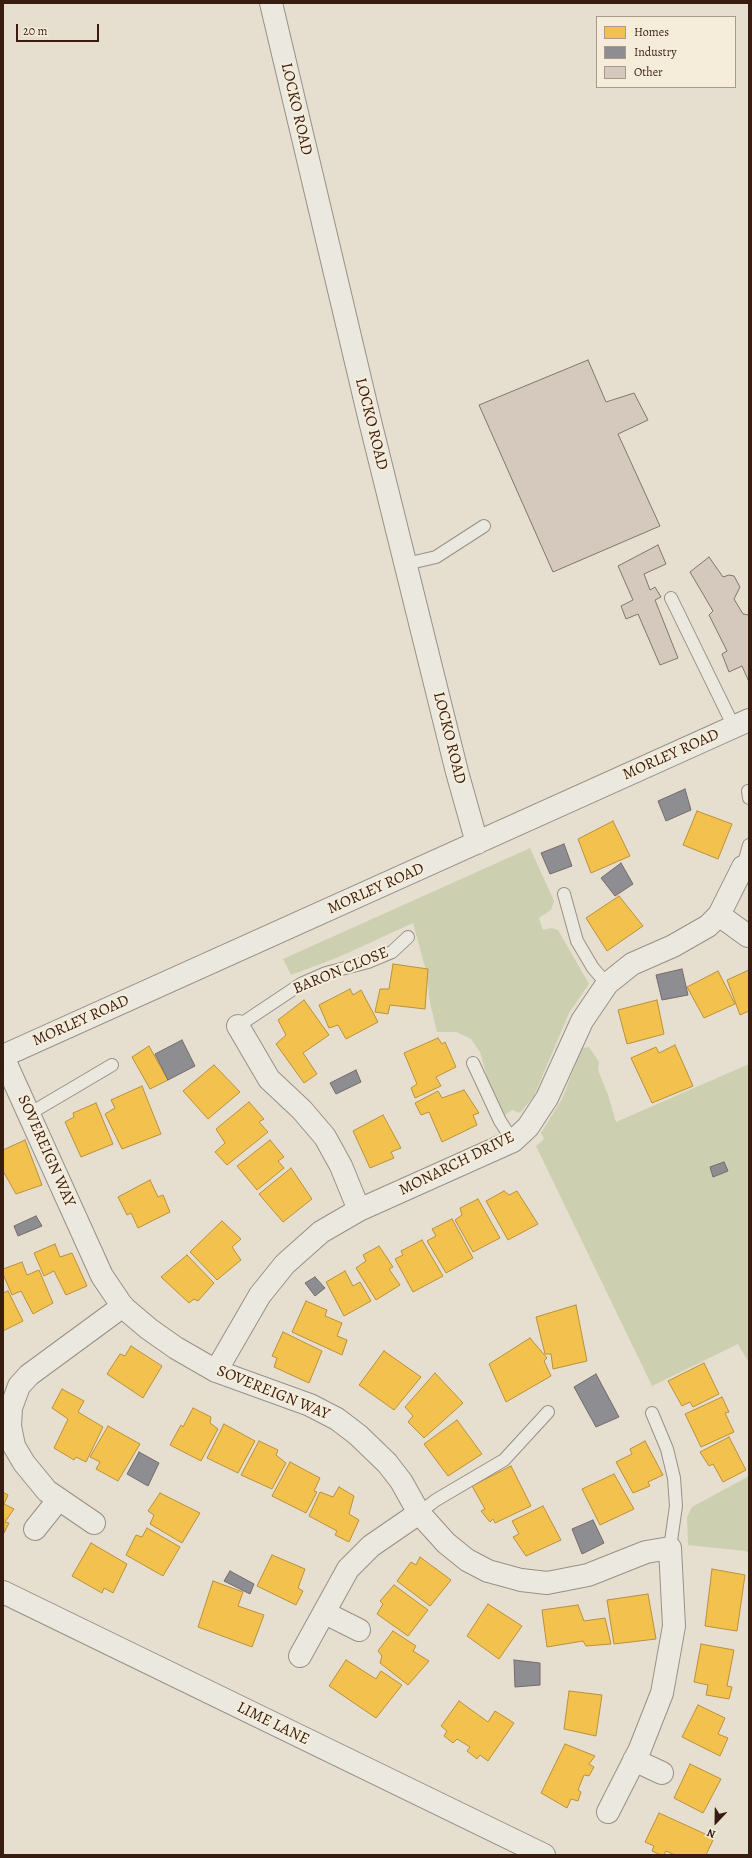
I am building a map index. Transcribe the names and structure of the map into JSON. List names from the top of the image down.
{
  "streets": {
    "street": [
      "LOCKO ROAD",
      "MORLEY ROAD",
      "BARON CLOSE",
      "SOVEREIGN WAY",
      "MONARCH DRIVE",
      "LIME LANE"
    ]
  },
  "crossings": [
    ["LOCKO ROAD", "MORLEY ROAD"],
    ["MORLEY ROAD", "SOVEREIGN WAY"],
    ["BARON CLOSE", "MONARCH DRIVE"],
    ["SOVEREIGN WAY", "MONARCH DRIVE"]
  ],
  "legend": ["Homes", "Industry", "Other"],
  "scale_bar": "20 m",
  "north": "bottom"
}
